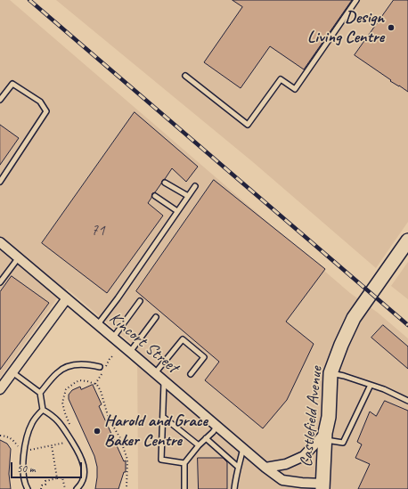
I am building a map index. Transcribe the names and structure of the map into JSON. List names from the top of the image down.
{
  "streets": {
    "street": ["Kincort Street", "Castlefield Avenue"]
  },
  "crossings": [
    ["Kincort Street", "Castlefield Avenue"]
  ],
  "places": ["Design Living Centre", "Harold and Grace Baker Centre"],
  "house_numbers": ["71"],
  "scale_bar": "50 m"
}
